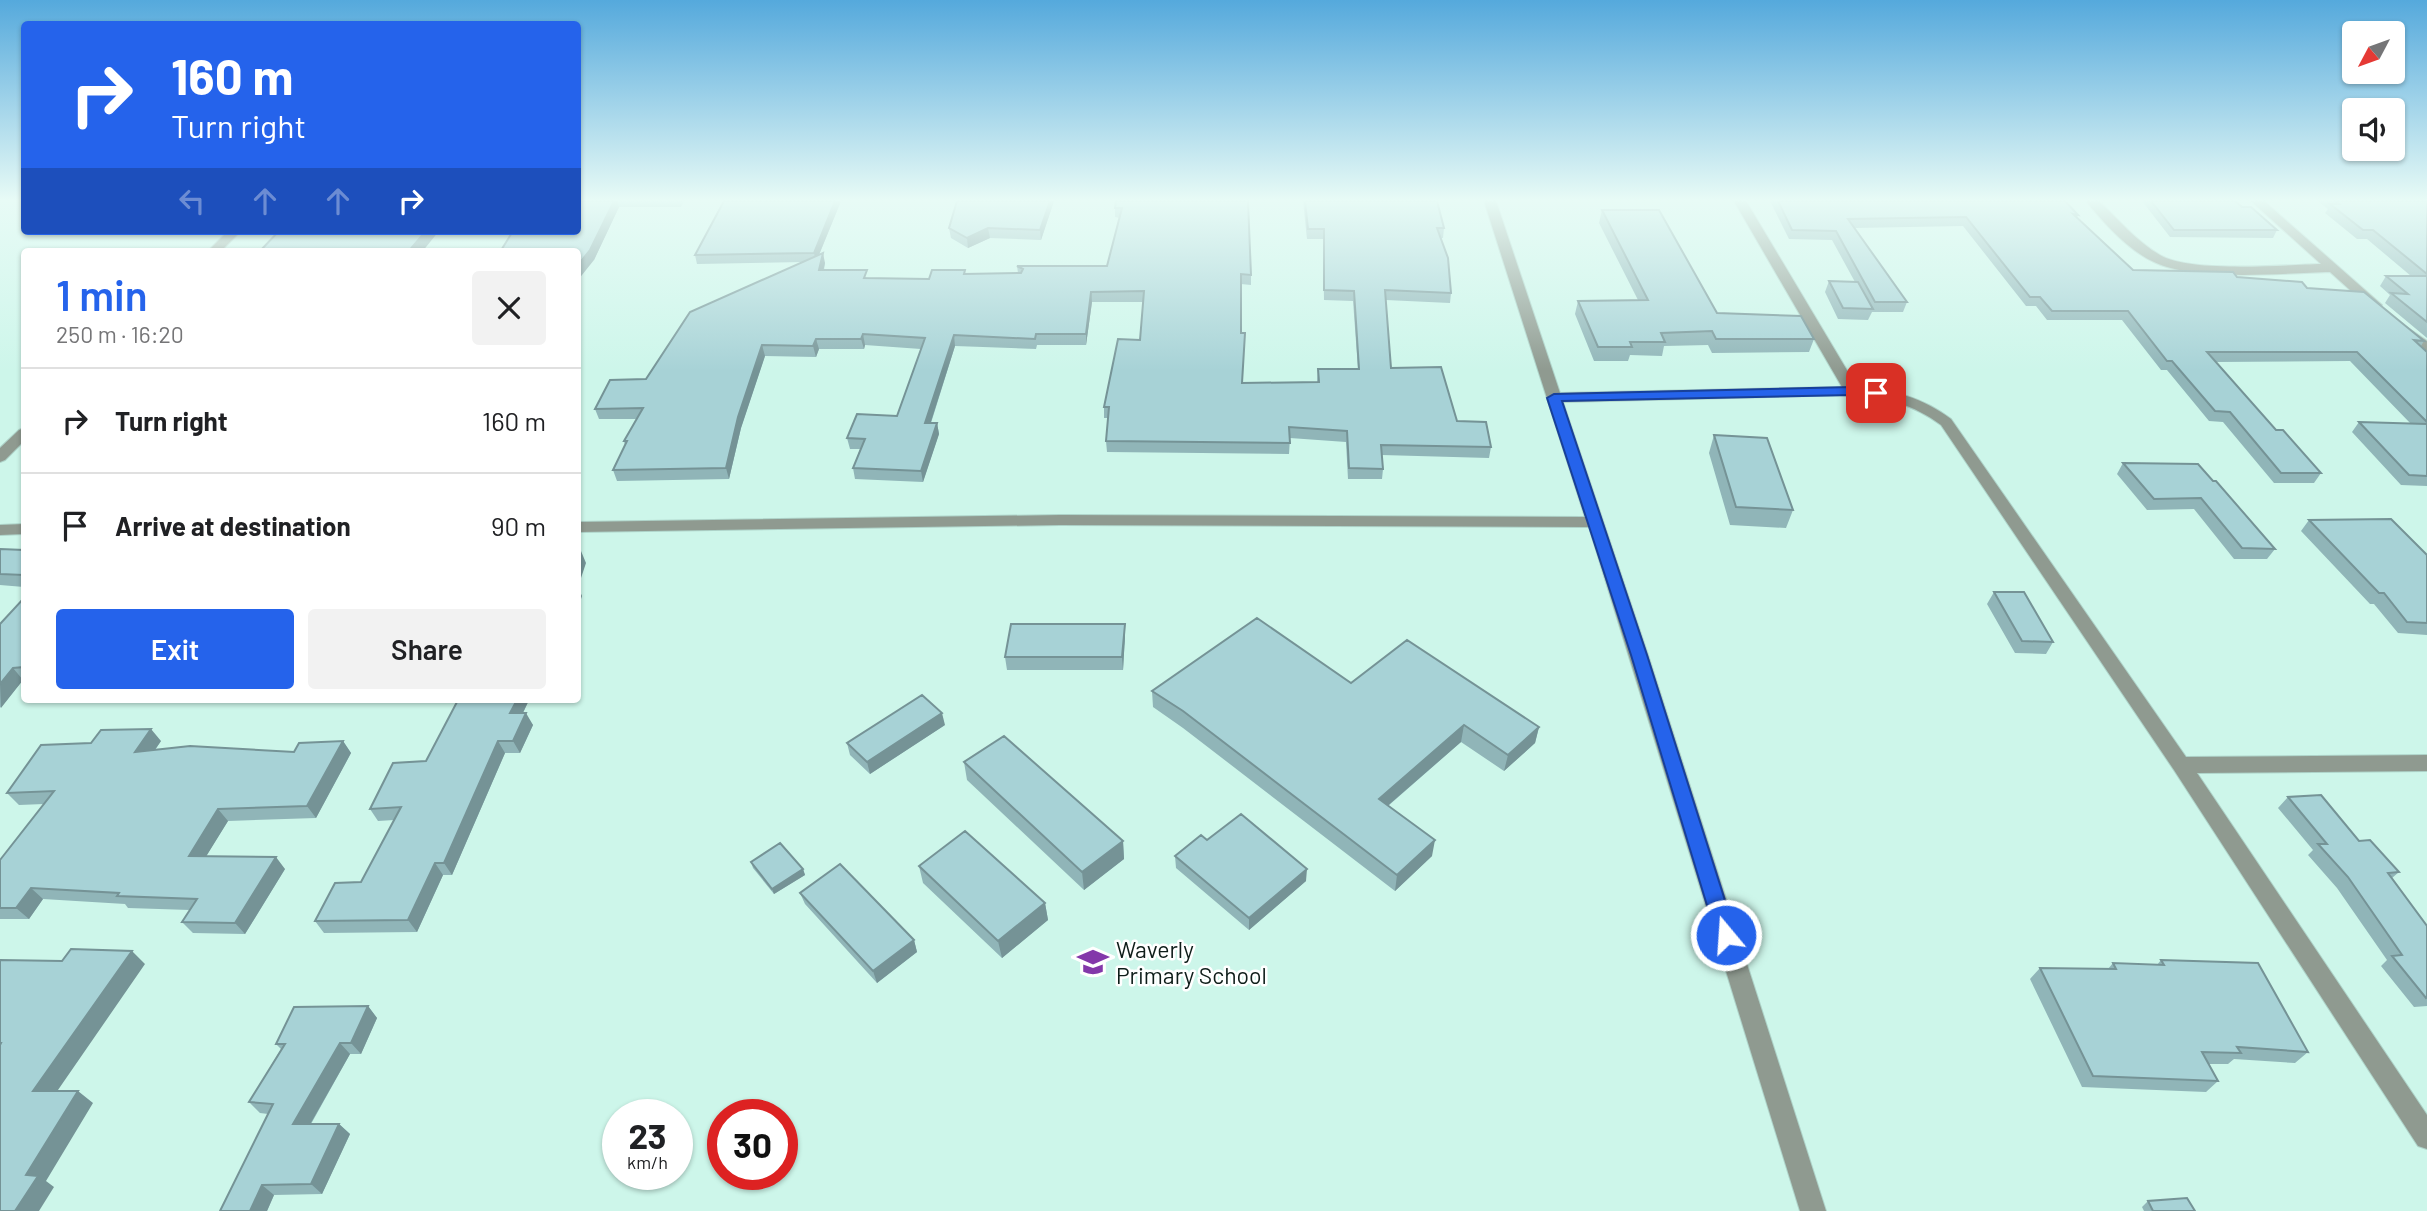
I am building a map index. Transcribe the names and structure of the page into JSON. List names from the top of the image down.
{
  "places": {
    "school or university": ["Waverly Primary School"]
  },
  "north": "bottom left",
  "page": {
    "turn": ["160 m", "Turn right"],
    "heading": ["1 min", "250 m · 16:20"],
    "list": [
      {
        "name": "Turn right",
        "value": "160 m"
      },
      {
        "name": "Arrive at destination",
        "value": "90 m"
      }
    ],
    "buttons": ["Exit", "Share"],
    "speed": "23 km/h",
    "limit": "30"
  }
}
